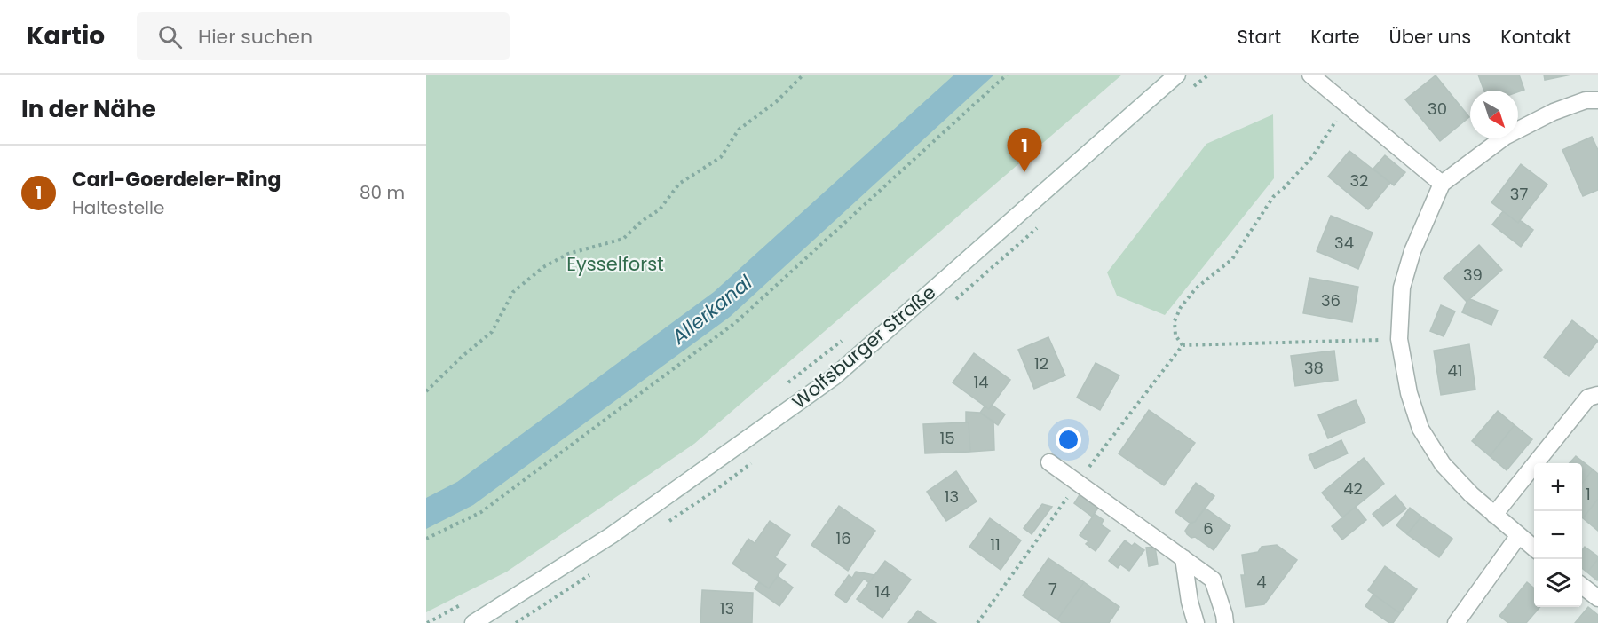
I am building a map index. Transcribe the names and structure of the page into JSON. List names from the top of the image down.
{
  "streets": {
    "street": ["Wolfsburger Straße"]
  },
  "water": ["Allerkanal"],
  "parks": ["Eysselforst"],
  "house_numbers": [
    "30",
    "32",
    "37",
    "34",
    "39",
    "36",
    "12",
    "38",
    "41",
    "14",
    "15",
    "42",
    "1",
    "13",
    "6",
    "16",
    "11",
    "4",
    "7",
    "14",
    "13"
  ],
  "north": "bottom right",
  "page": {
    "header": "Kartio",
    "search": "Hier suchen",
    "nav": [
      "Start",
      "Karte",
      "Über uns",
      "Kontakt"
    ],
    "heading": "In der Nähe",
    "pins": "1",
    "list": [
      {
        "mark": "1",
        "name": "Carl-Goerdeler-Ring",
        "note": "Haltestelle",
        "value": "80 m"
      }
    ],
    "map_buttons": ["+", "−"]
  }
}
